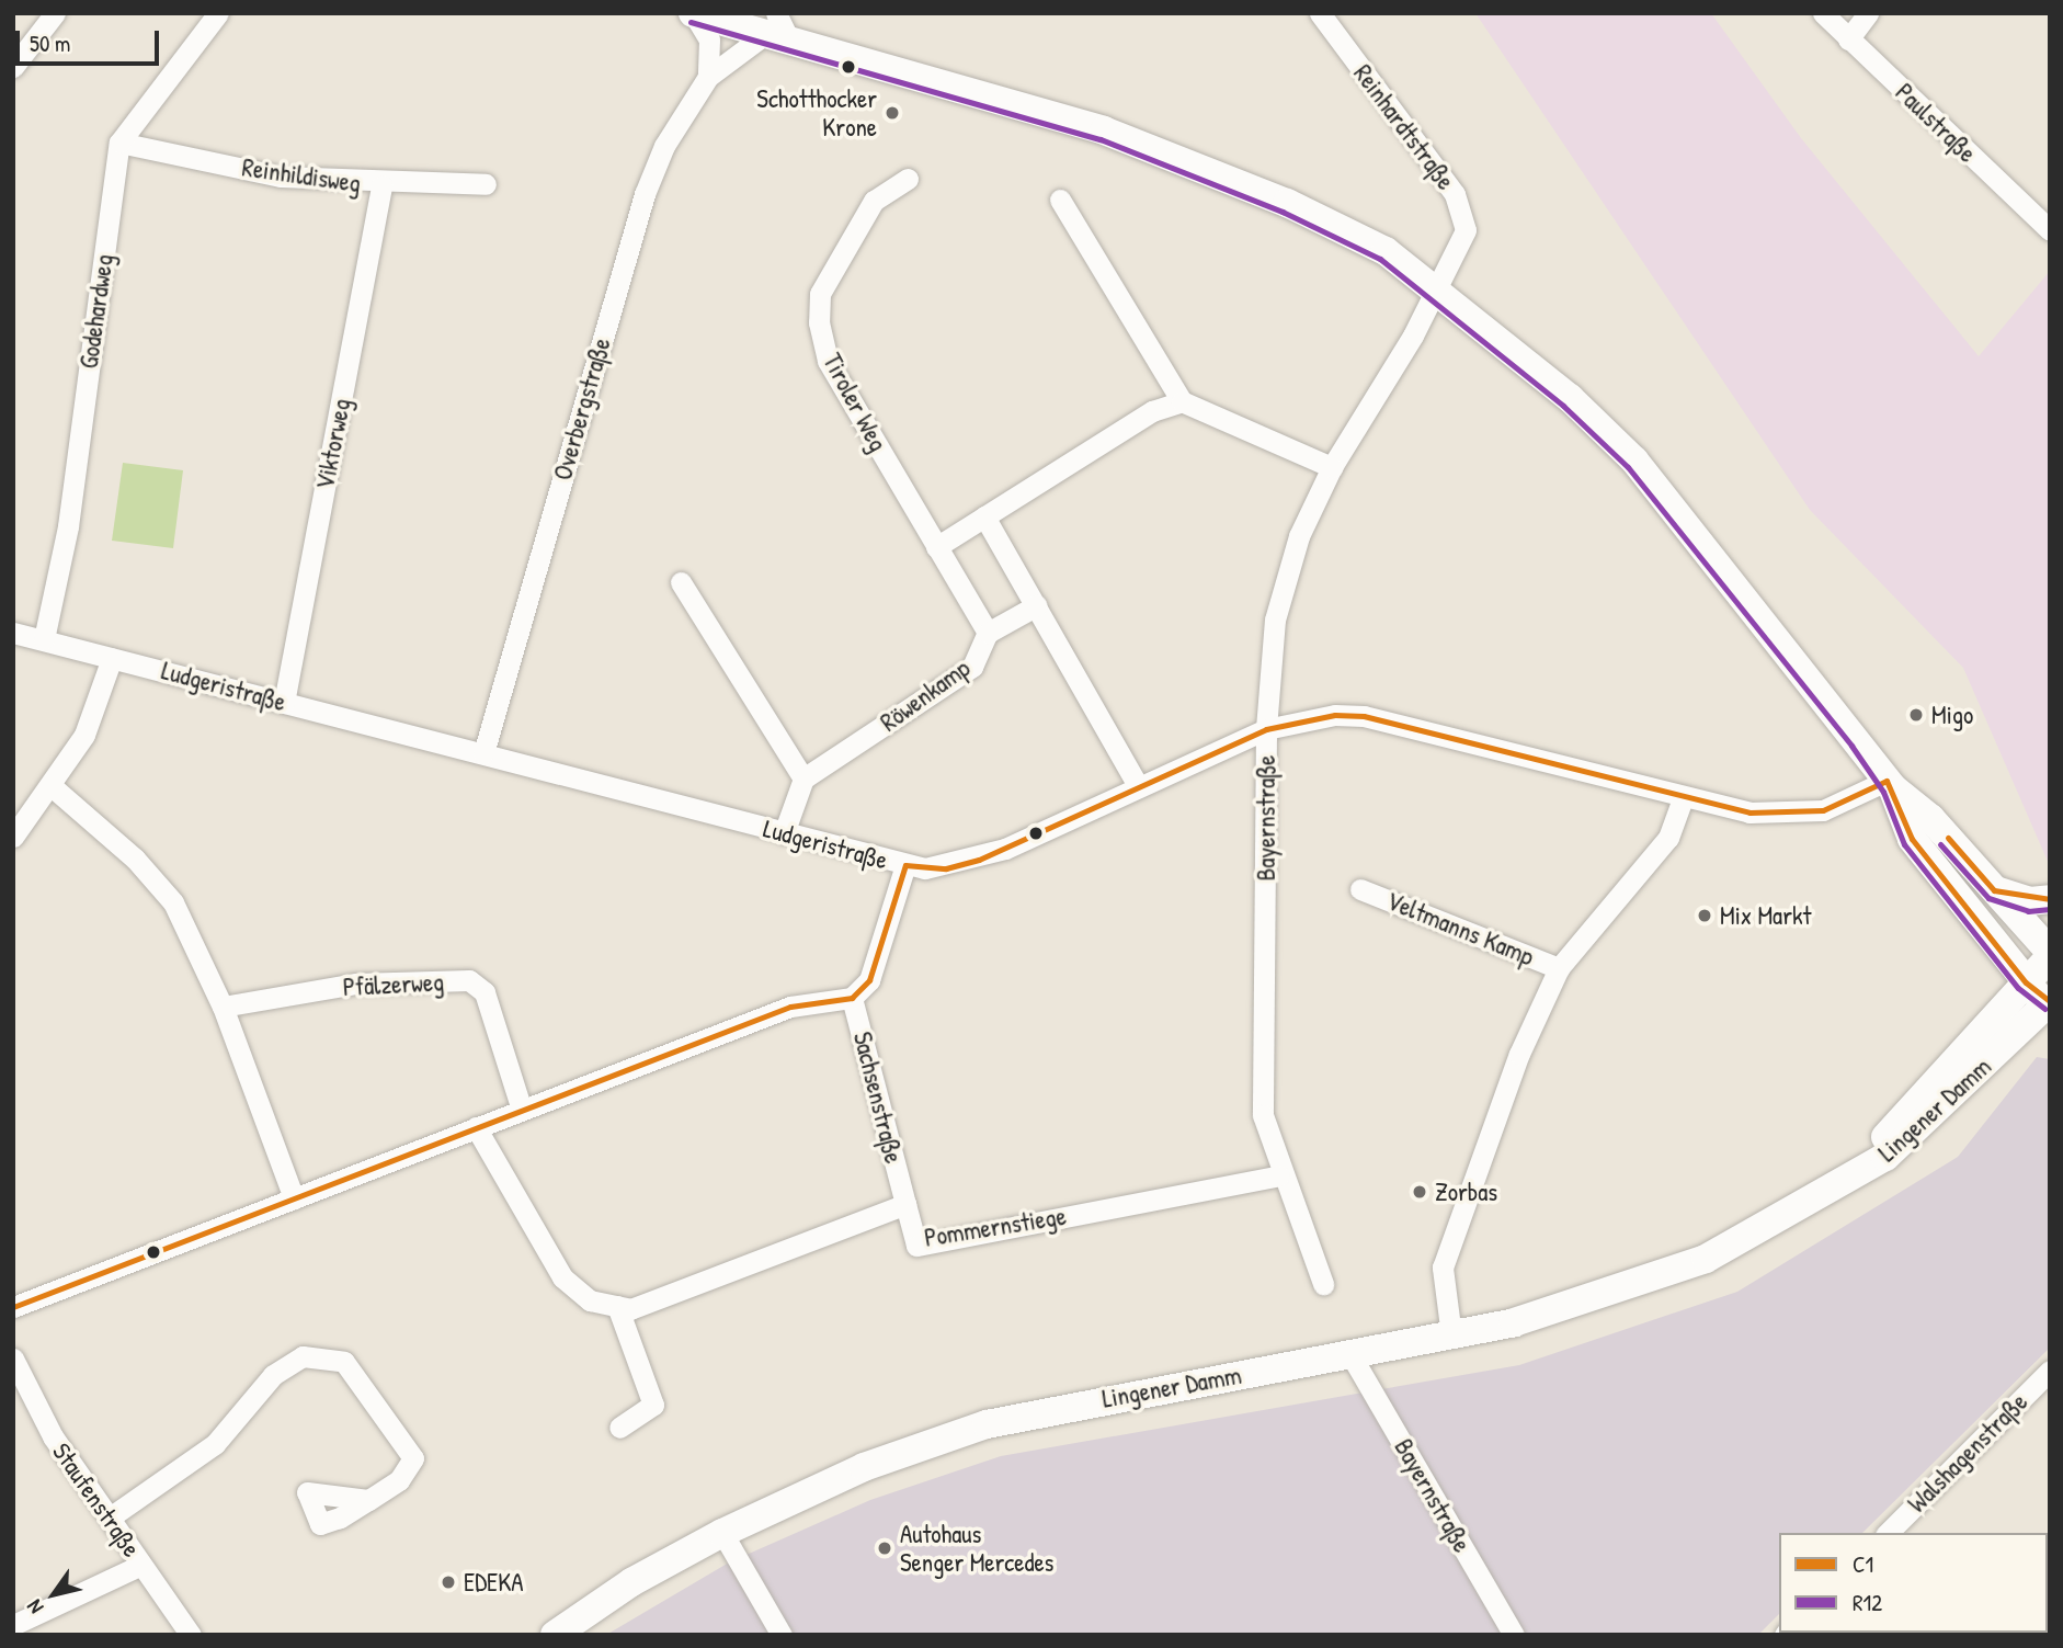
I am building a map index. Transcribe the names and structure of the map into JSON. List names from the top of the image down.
{
  "streets": {
    "main road": ["Lingener Damm"],
    "street": [
      "Paulstraße",
      "Reinhardtstraße",
      "Reinhildisweg",
      "Godehardweg",
      "Tiroler Weg",
      "Overbergstraße",
      "Viktorweg",
      "Ludgeristraße",
      "Röwenkamp",
      "Bayernstraße",
      "Veltmanns Kamp",
      "Pfälzerweg",
      "Sachsenstraße",
      "Pommernstiege",
      "Walshagenstraße",
      "Staufenstraße"
    ]
  },
  "crossings": [
    ["Reinhardtstraße", "Bayernstraße"],
    ["Reinhildisweg", "Godehardweg"],
    ["Reinhildisweg", "Viktorweg"],
    ["Godehardweg", "Ludgeristraße"],
    ["Tiroler Weg", "Röwenkamp"],
    ["Overbergstraße", "Ludgeristraße"],
    ["Viktorweg", "Ludgeristraße"],
    ["Ludgeristraße", "Bayernstraße"],
    ["Ludgeristraße", "Sachsenstraße"],
    ["Bayernstraße", "Lingener Damm"],
    ["Bayernstraße", "Pommernstiege"],
    ["Sachsenstraße", "Pommernstiege"]
  ],
  "places": [
    "Schotthocker Krone",
    "Migo",
    "Mix Markt",
    "Zorbas",
    "Autohaus Senger Mercedes",
    "EDEKA"
  ],
  "lines": ["transit line R12", "transit line C1"],
  "legend": ["C1", "R12"],
  "scale_bar": "50 m",
  "north": "bottom left"
}
